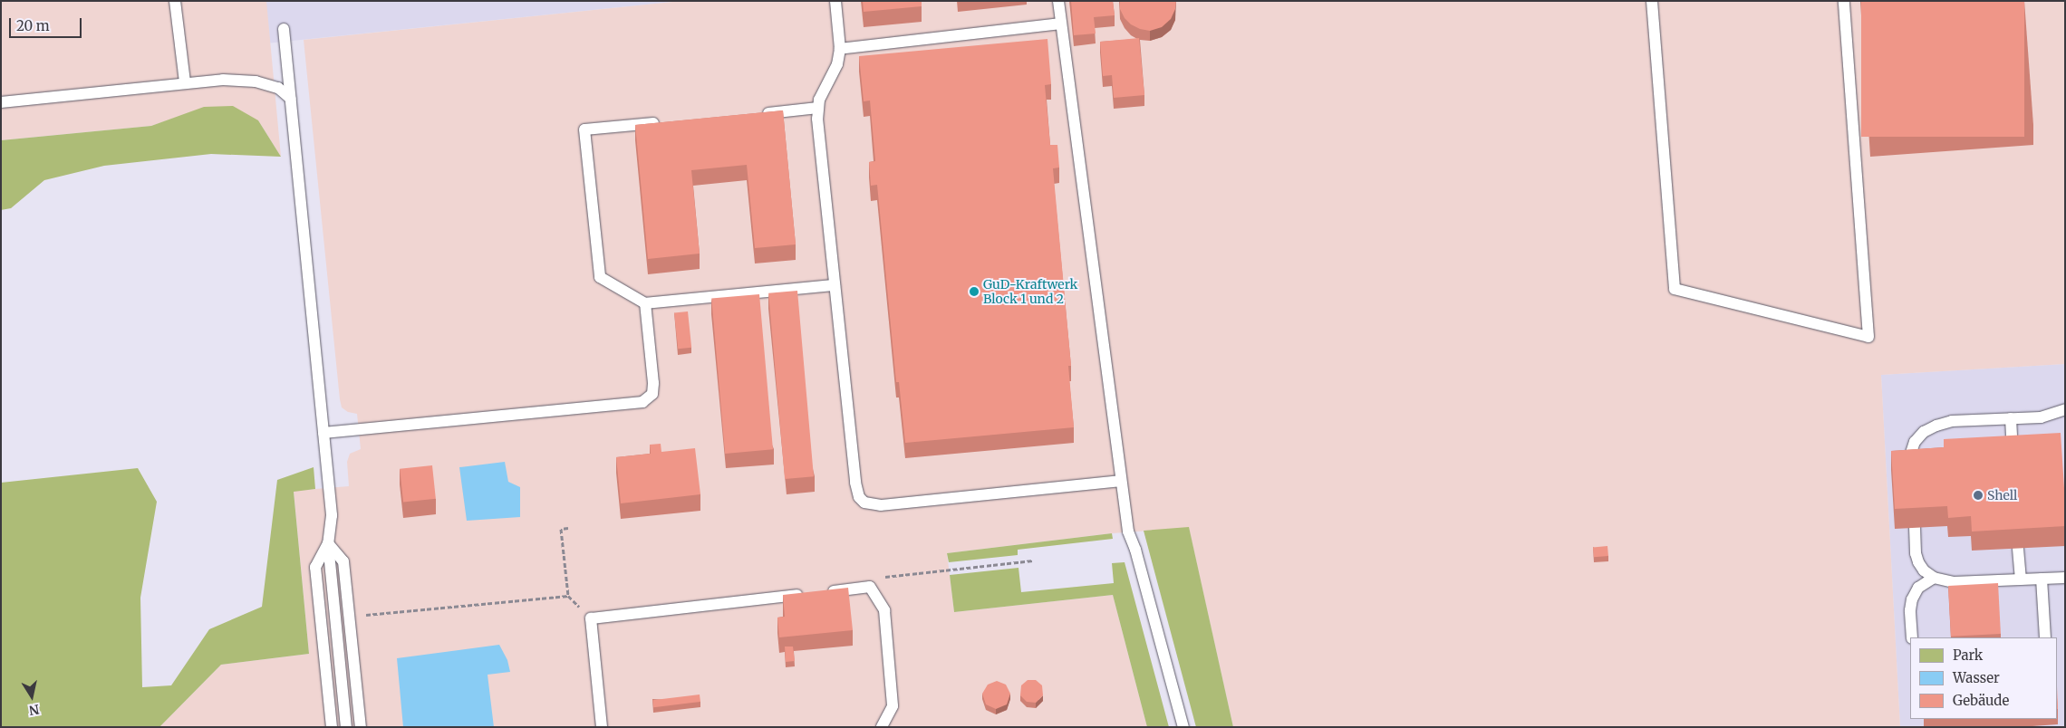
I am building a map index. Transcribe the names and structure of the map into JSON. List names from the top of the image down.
{
  "places": ["GuD-Kraftwerk Block 1 und 2", "Shell"],
  "legend": ["Park", "Wasser", "Gebäude"],
  "scale_bar": "20 m",
  "north": "bottom"
}
